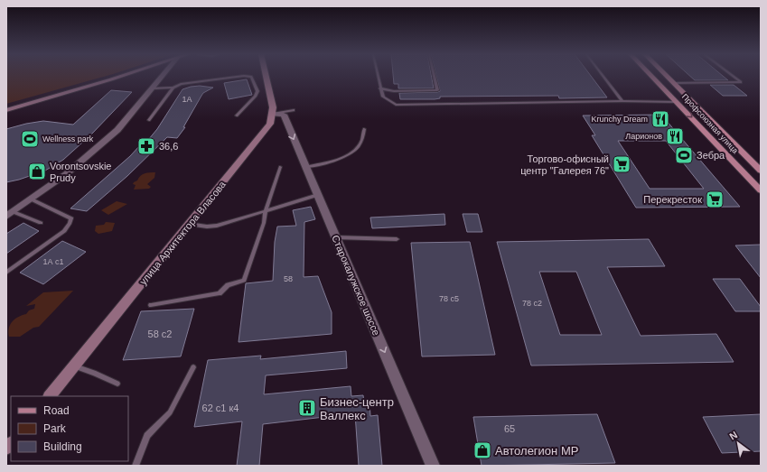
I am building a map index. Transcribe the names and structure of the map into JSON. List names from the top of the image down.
{
  "streets": {
    "main road": ["Профсоюзная улица"],
    "street": ["улица Архитектора Власова", "Старокалужское шоссе"]
  },
  "crossings": [
    ["улица Архитектора Власова", "Старокалужское шоссе"]
  ],
  "one_way": ["Старокалужское шоссе"],
  "places": {
    "restaurant": ["Krunchy Dream", "Ларионов"],
    "sports": ["Wellness park", "Зебра"],
    "pharmacy": ["36,6"],
    "supermarket": ["Торгово-офисный центр \"Галерея 76\"", "Перекресток"],
    "shop": ["Vorontsovskie Prudy", "Автолегион МР"],
    "building": ["Бизнес-центр Валлекс"]
  },
  "house_numbers": [
    "1А",
    "1А с1",
    "58",
    "78 с5",
    "78 с2",
    "58 с2",
    "62 с1 к4",
    "65"
  ],
  "legend": ["Road", "Park", "Building"],
  "north": "top left"
}
